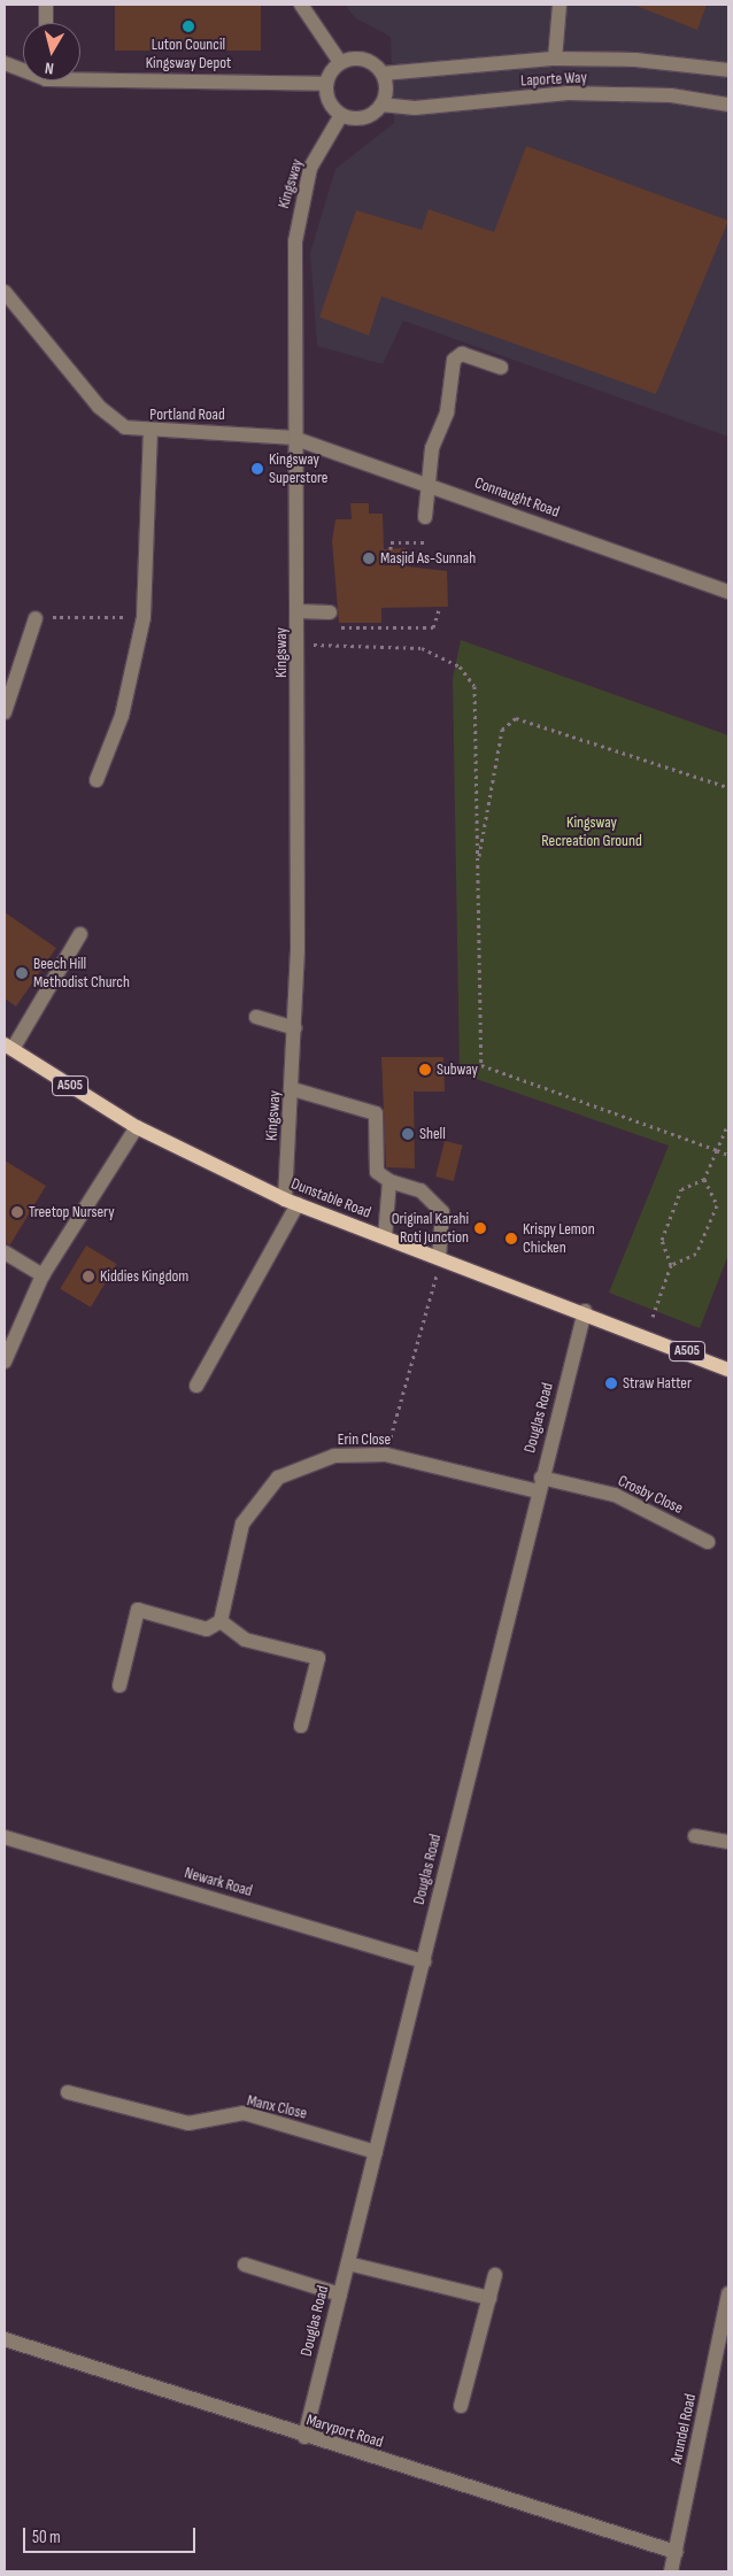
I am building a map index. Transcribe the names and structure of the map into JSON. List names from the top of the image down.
{
  "streets": {
    "main road": ["A505", "Dunstable Road"],
    "street": [
      "Laporte Way",
      "Kingsway",
      "Portland Road",
      "Connaught Road",
      "Douglas Road",
      "Erin Close",
      "Crosby Close",
      "Newark Road",
      "Manx Close",
      "Arundel Road",
      "Maryport Road"
    ]
  },
  "crossings": [
    ["Laporte Way", "Kingsway"],
    ["Kingsway", "Portland Road"],
    ["Kingsway", "Connaught Road"],
    ["Kingsway", "Dunstable Road"],
    ["Portland Road", "Connaught Road"],
    ["Dunstable Road", "Douglas Road"],
    ["Douglas Road", "Erin Close"],
    ["Douglas Road", "Crosby Close"],
    ["Douglas Road", "Newark Road"],
    ["Douglas Road", "Manx Close"],
    ["Douglas Road", "Maryport Road"],
    ["Erin Close", "Crosby Close"],
    ["Arundel Road", "Maryport Road"]
  ],
  "parks": ["Kingsway Recreation Ground"],
  "places": [
    "Luton Council Kingsway Depot",
    "Kingsway Superstore",
    "Masjid As-Sunnah",
    "Beech Hill Methodist Church",
    "Subway",
    "Shell",
    "Treetop Nursery",
    "Original Karahi Roti Junction",
    "Krispy Lemon Chicken",
    "Kiddies Kingdom",
    "Straw Hatter"
  ],
  "scale_bar": "50 m",
  "north": "bottom"
}
